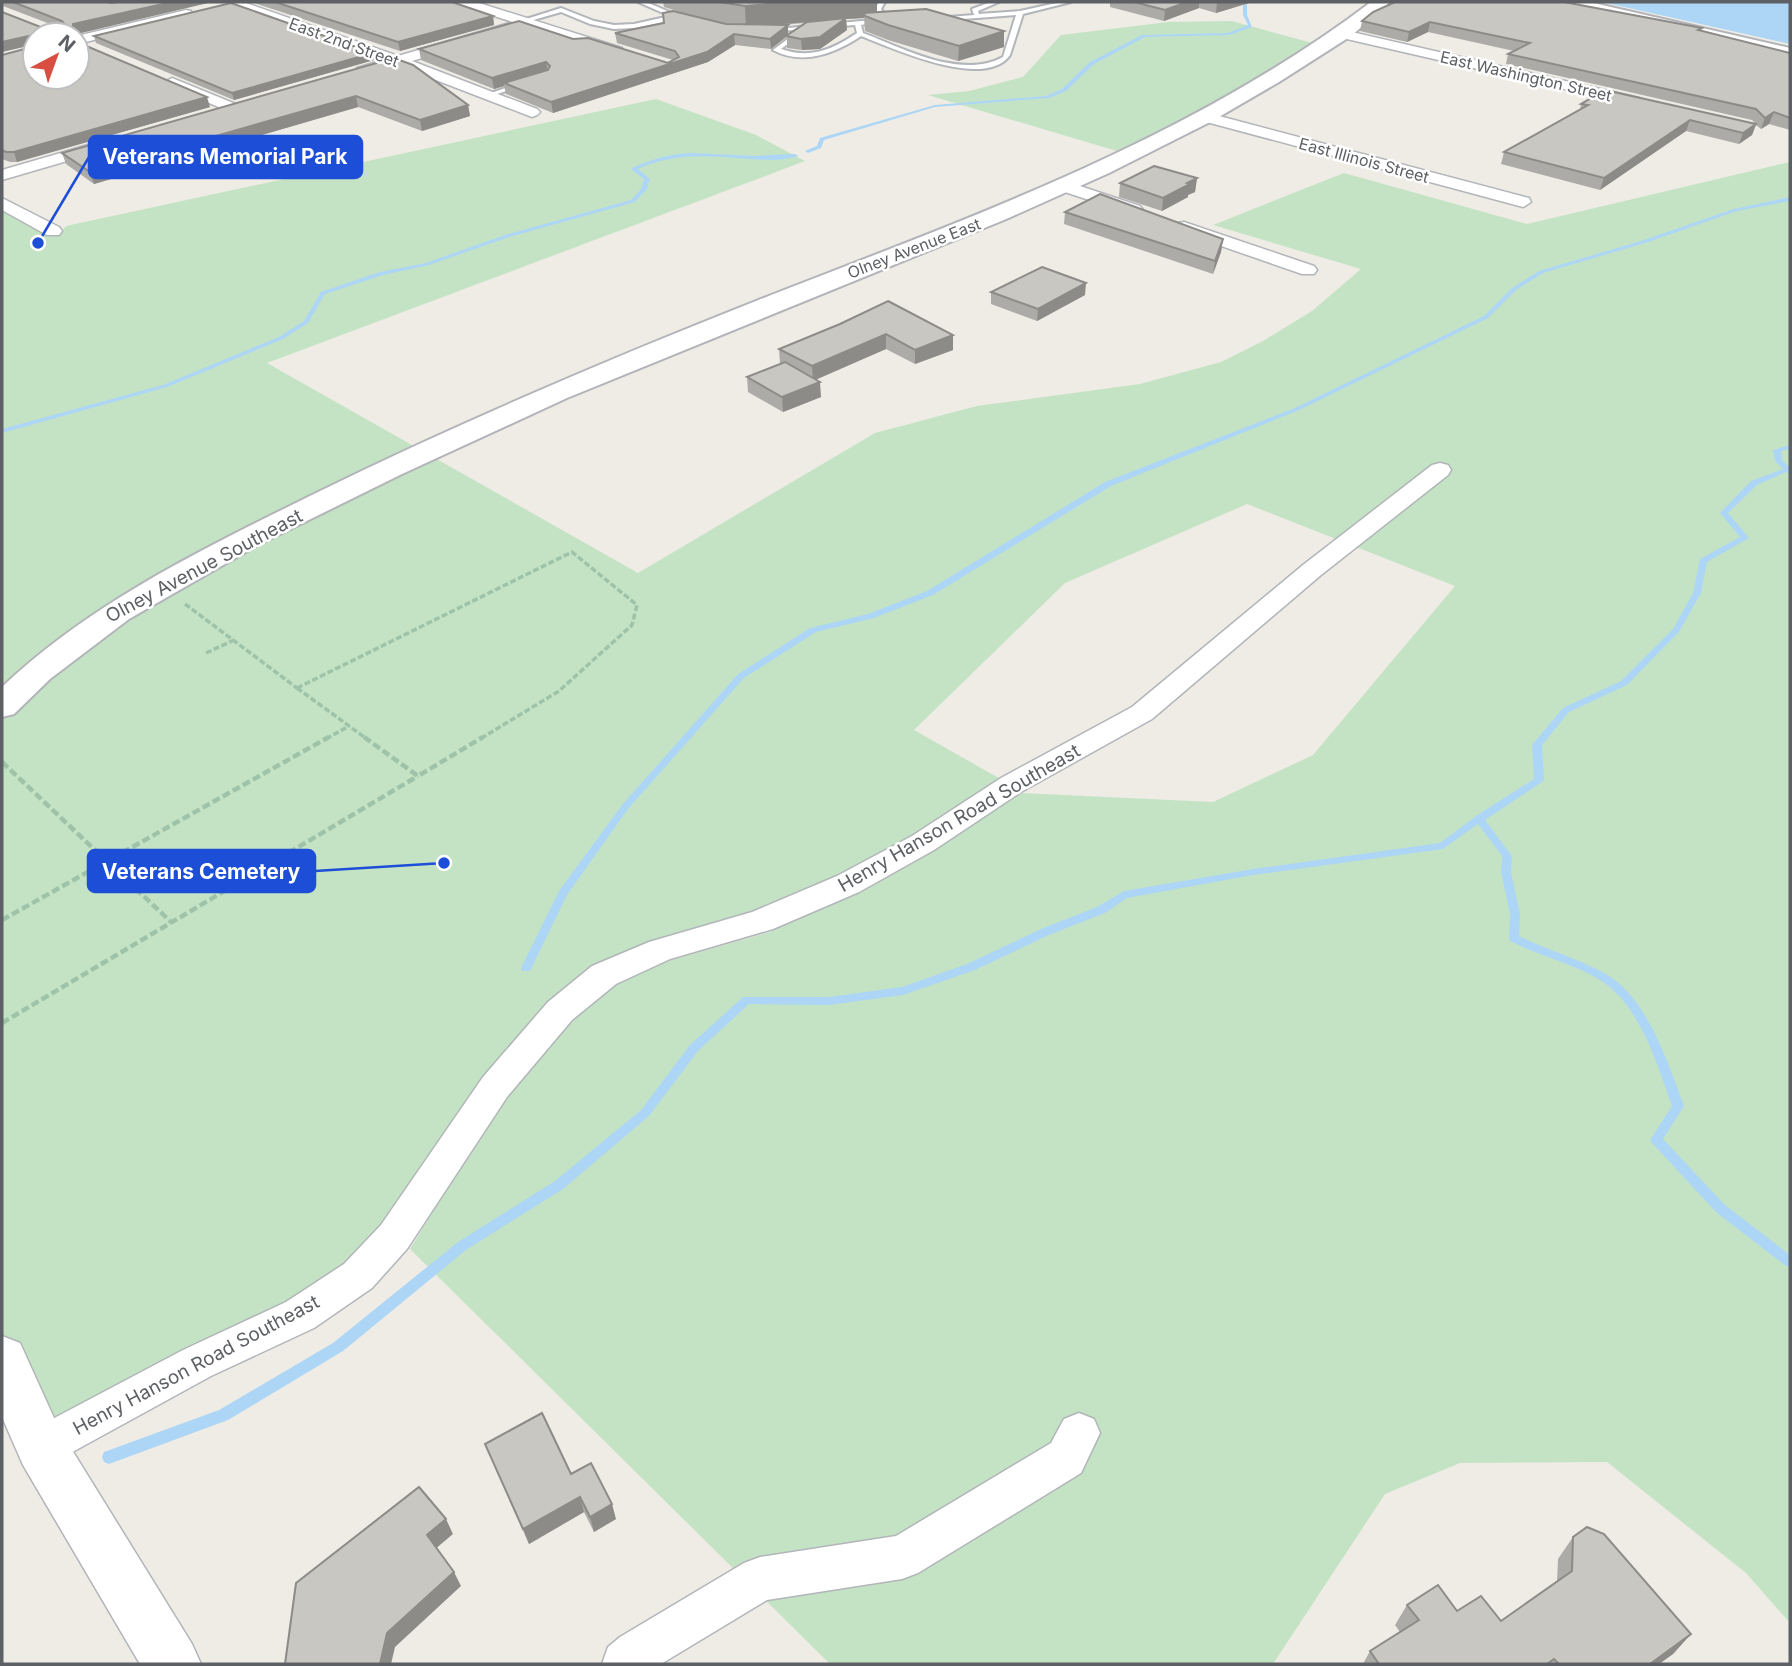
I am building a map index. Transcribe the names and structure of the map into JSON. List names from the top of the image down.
{
  "streets": {
    "main road": ["Olney Avenue East", "Olney Avenue Southeast"],
    "street": [
      "East 2nd Street",
      "East Washington Street",
      "East Illinois Street",
      "Henry Hanson Road Southeast"
    ]
  },
  "crossings": [
    ["East Washington Street", "Olney Avenue East"],
    ["East Illinois Street", "Olney Avenue East"],
    ["Olney Avenue East", "Olney Avenue Southeast"]
  ],
  "places": ["Veterans Memorial Park", "Veterans Cemetery"],
  "north": "top right"
}
